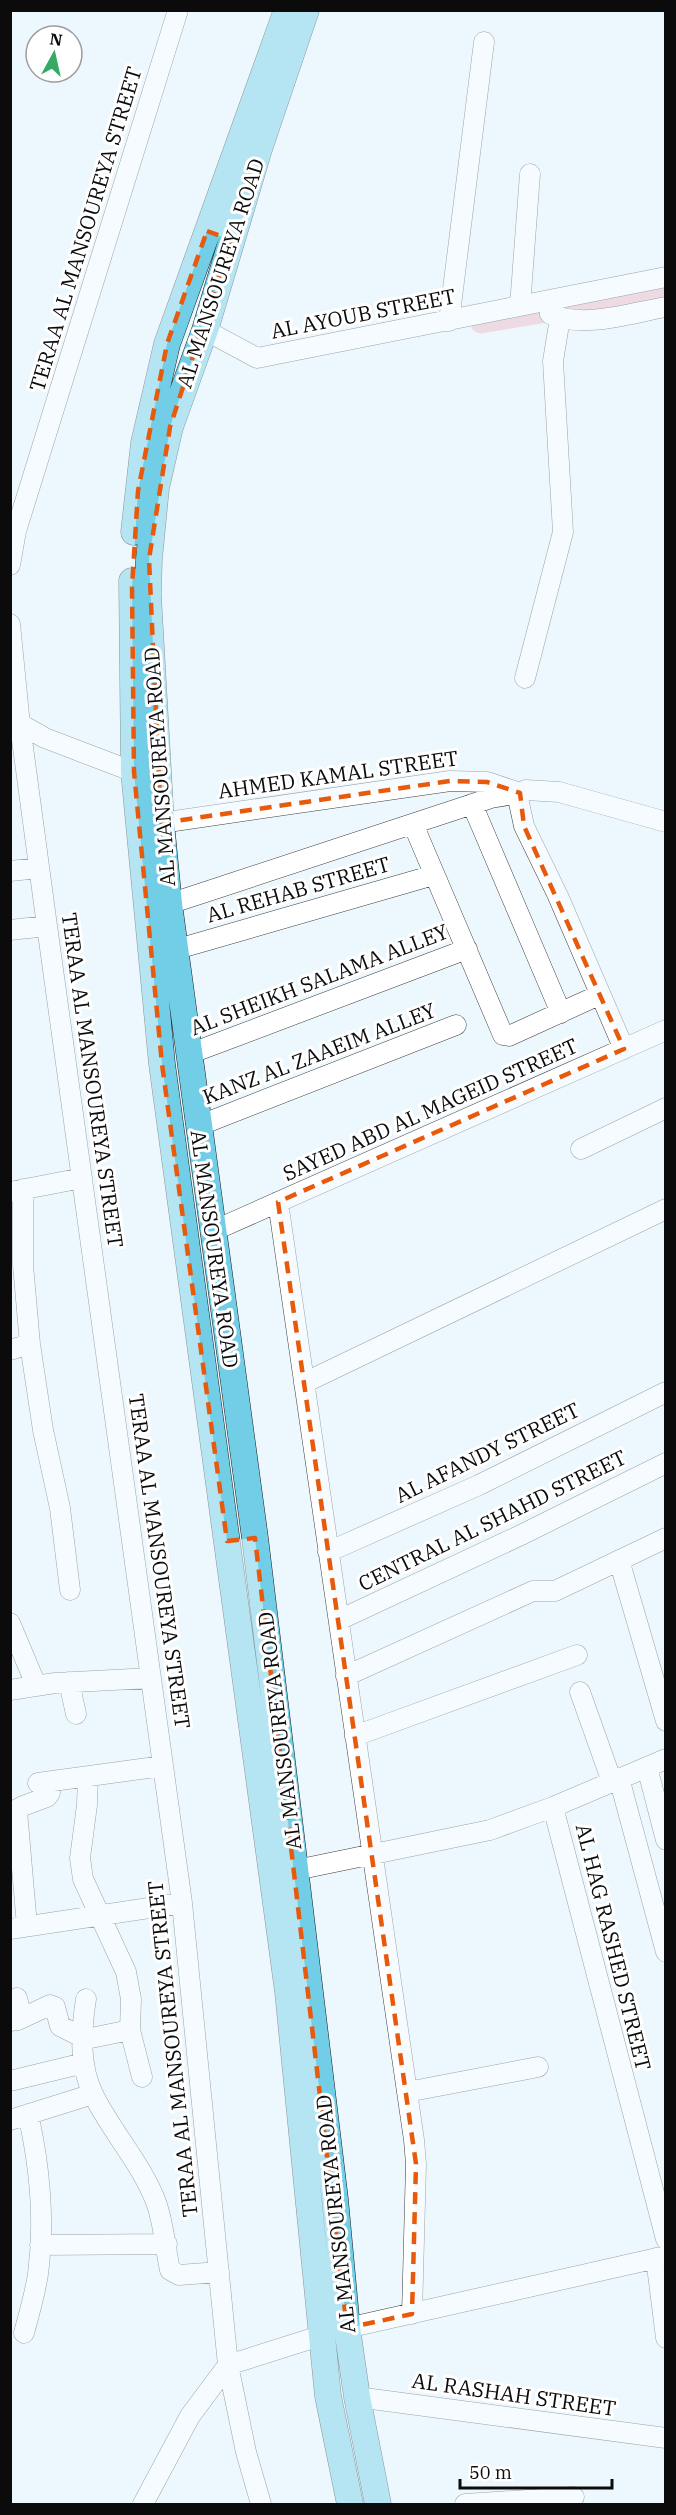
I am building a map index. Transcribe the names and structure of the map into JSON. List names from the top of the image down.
{
  "streets": {
    "main road": ["AL MANSOUREYA ROAD"],
    "street": [
      "TERAA AL MANSOUREYA STREET",
      "AL AYOUB STREET",
      "AHMED KAMAL STREET",
      "AL REHAB STREET",
      "AL SHEIKH SALAMA ALLEY",
      "KANZ AL ZAAEIM ALLEY",
      "SAYED ABD AL MAGEID STREET",
      "AL AFANDY STREET",
      "CENTRAL AL SHAHD STREET",
      "AL HAG RASHED STREET",
      "AL RASHAH STREET"
    ]
  },
  "crossings": [
    ["AL MANSOUREYA ROAD", "AL AYOUB STREET"],
    ["AL MANSOUREYA ROAD", "AHMED KAMAL STREET"],
    ["AL MANSOUREYA ROAD", "AL REHAB STREET"],
    ["AL MANSOUREYA ROAD", "AL SHEIKH SALAMA ALLEY"],
    ["AL MANSOUREYA ROAD", "KANZ AL ZAAEIM ALLEY"],
    ["AL MANSOUREYA ROAD", "SAYED ABD AL MAGEID STREET"],
    ["AL MANSOUREYA ROAD", "AL RASHAH STREET"]
  ],
  "scale_bar": "50 m",
  "north": "top"
}
